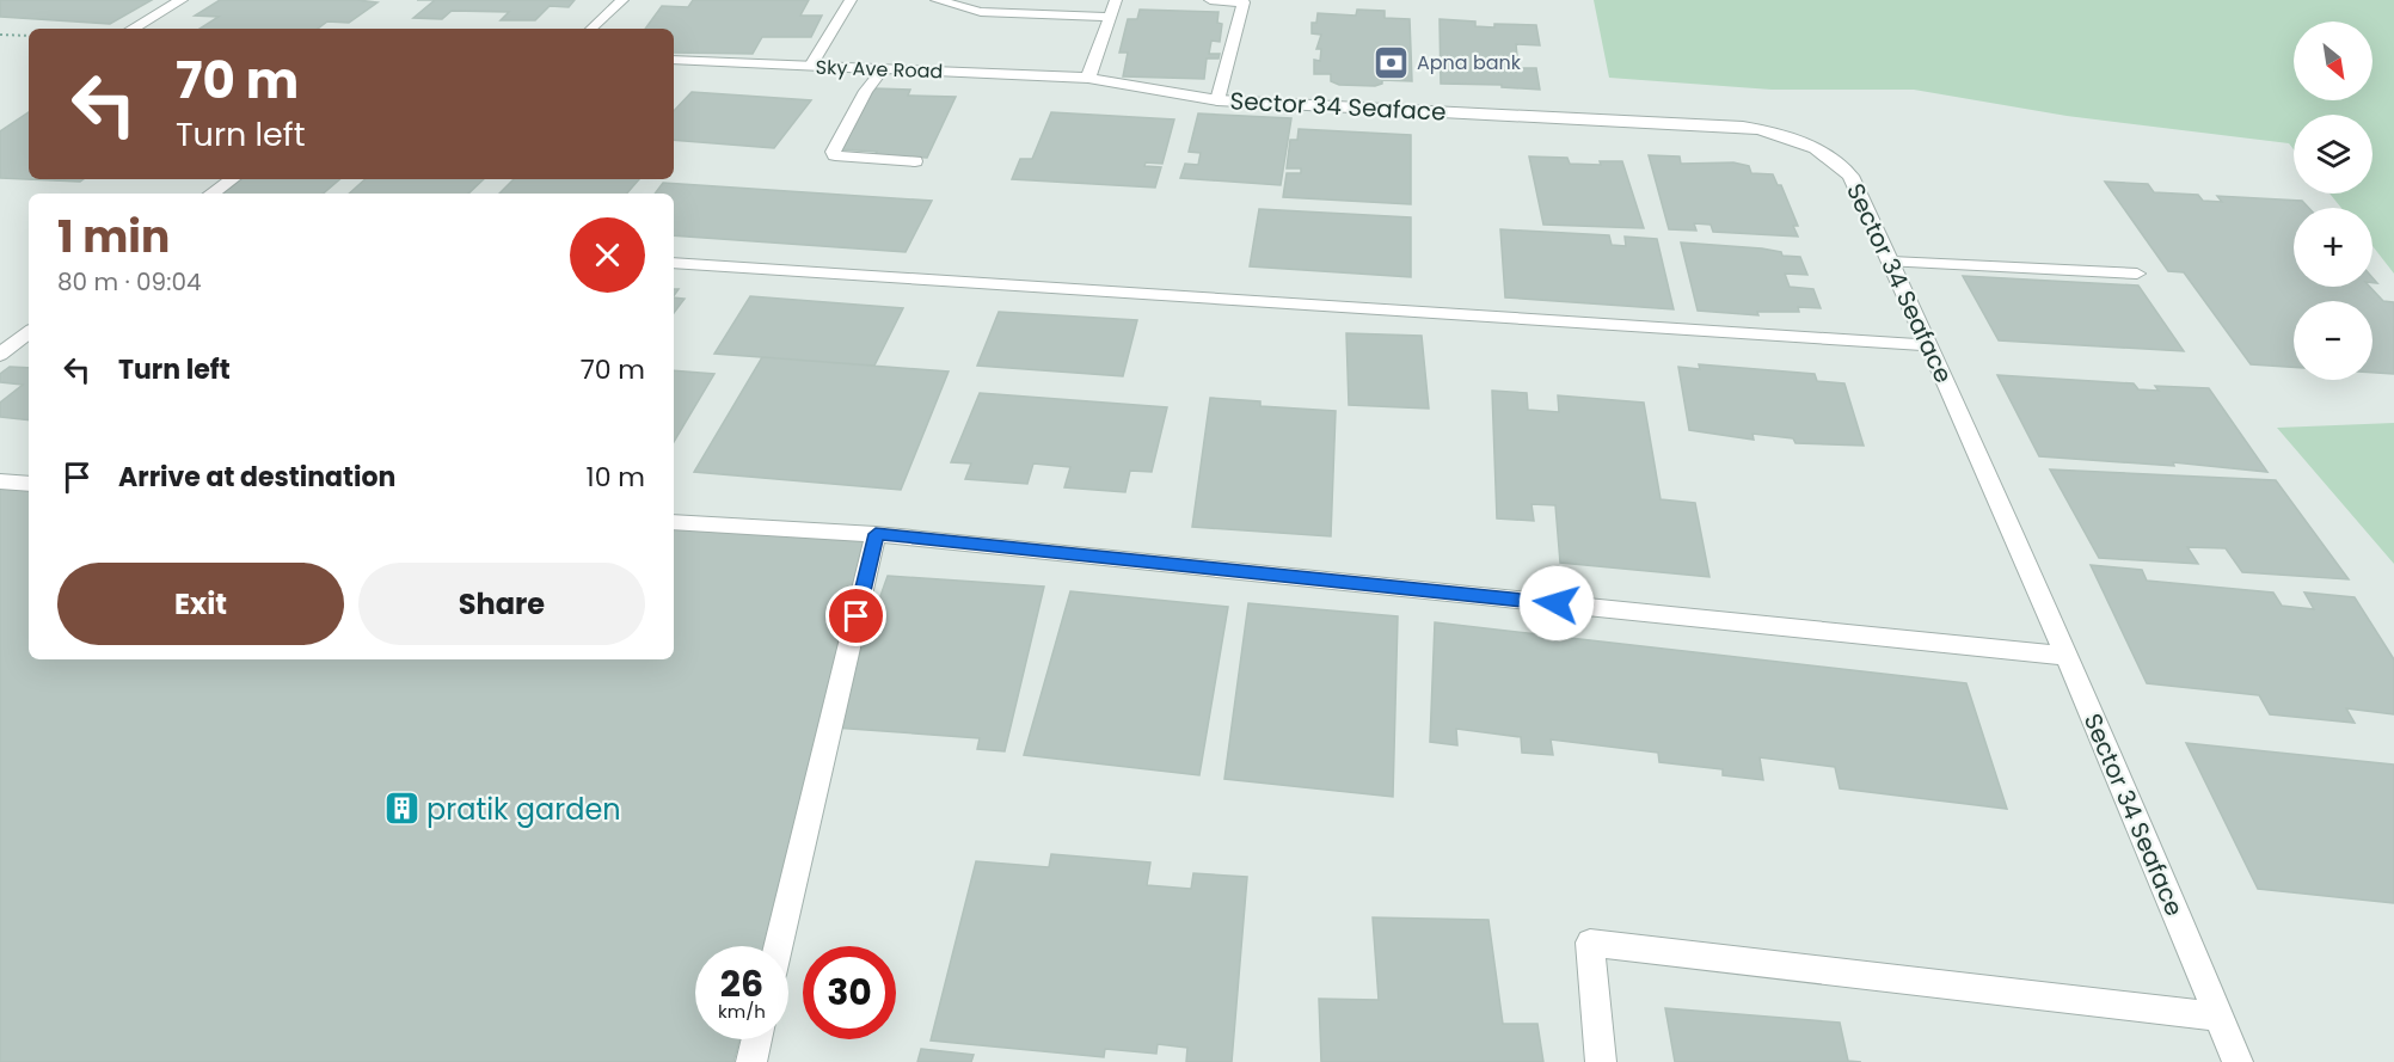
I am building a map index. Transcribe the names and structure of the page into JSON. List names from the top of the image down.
{
  "streets": {
    "street": ["Sky Ave Road", "Sector 34 Seaface"]
  },
  "crossings": [
    ["Sky Ave Road", "Sector 34 Seaface"]
  ],
  "places": {
    "bank": ["Apna bank"],
    "building": ["pratik garden"]
  },
  "north": "bottom right",
  "page": {
    "map_buttons": ["+", "−"],
    "turn": ["70 m", "Turn left"],
    "heading": ["1 min", "80 m · 09:04"],
    "list": [
      {
        "name": "Turn left",
        "value": "70 m"
      },
      {
        "name": "Arrive at destination",
        "value": "10 m"
      }
    ],
    "buttons": ["Exit", "Share"],
    "speed": "26 km/h",
    "limit": "30"
  }
}
